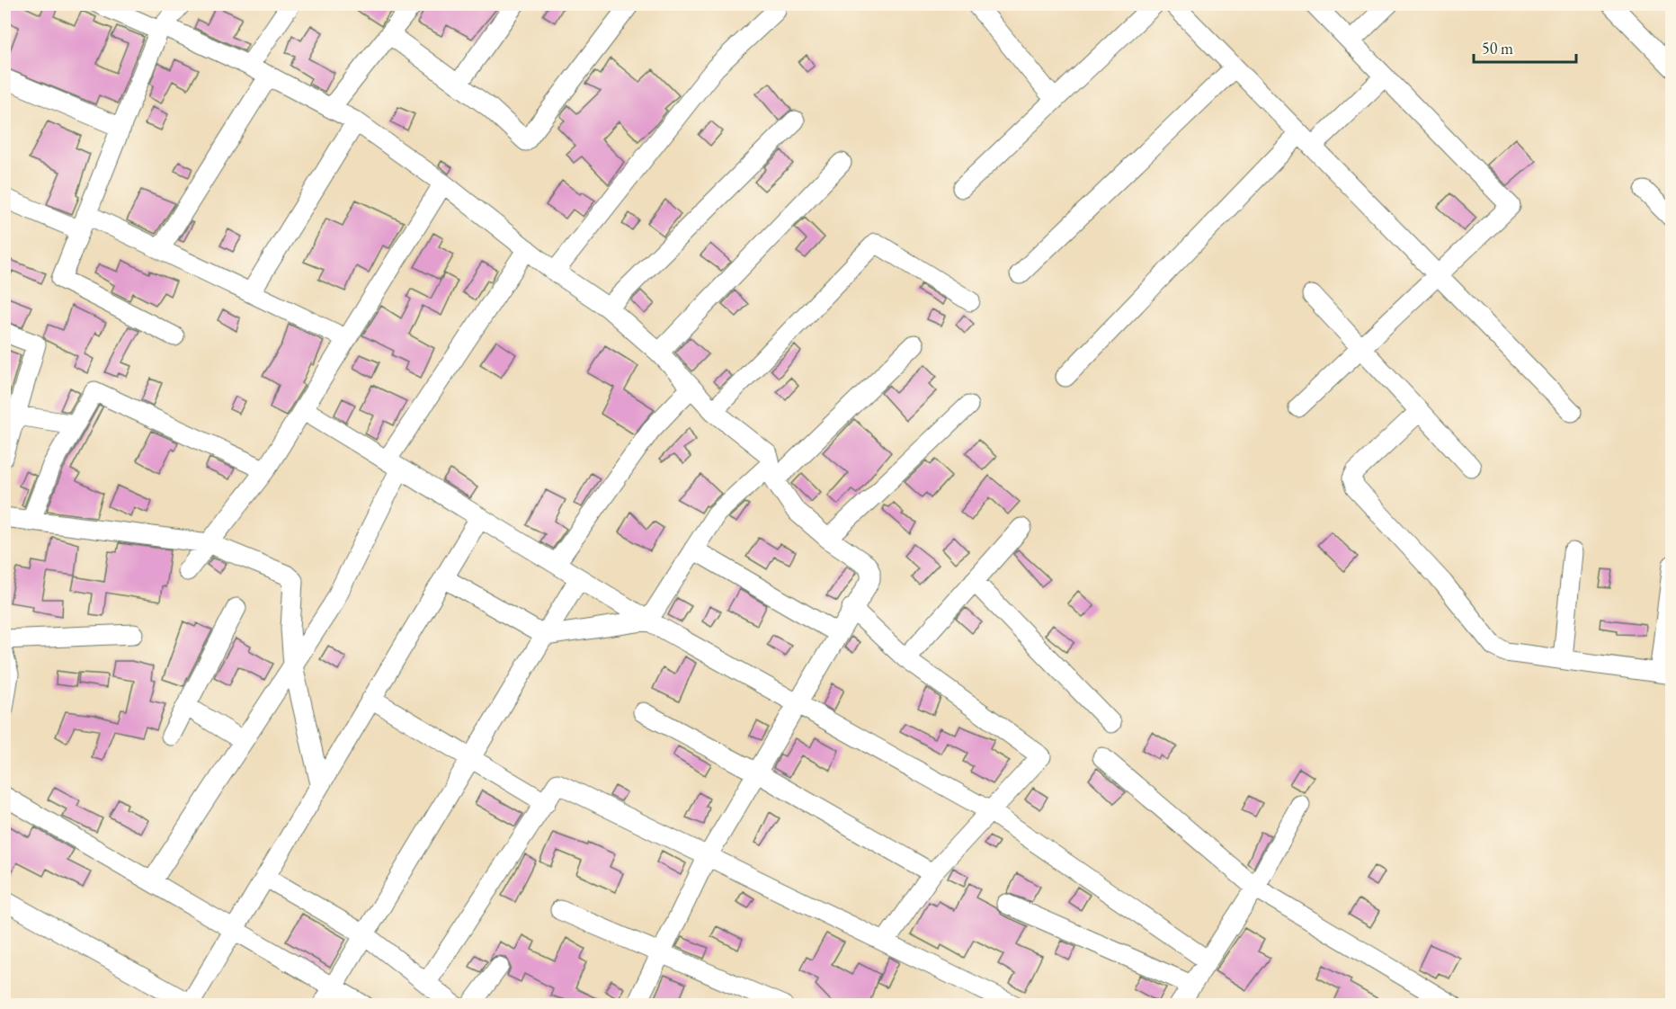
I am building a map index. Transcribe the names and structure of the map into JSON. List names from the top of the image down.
{
  "scale_bar": "50 m"
}
